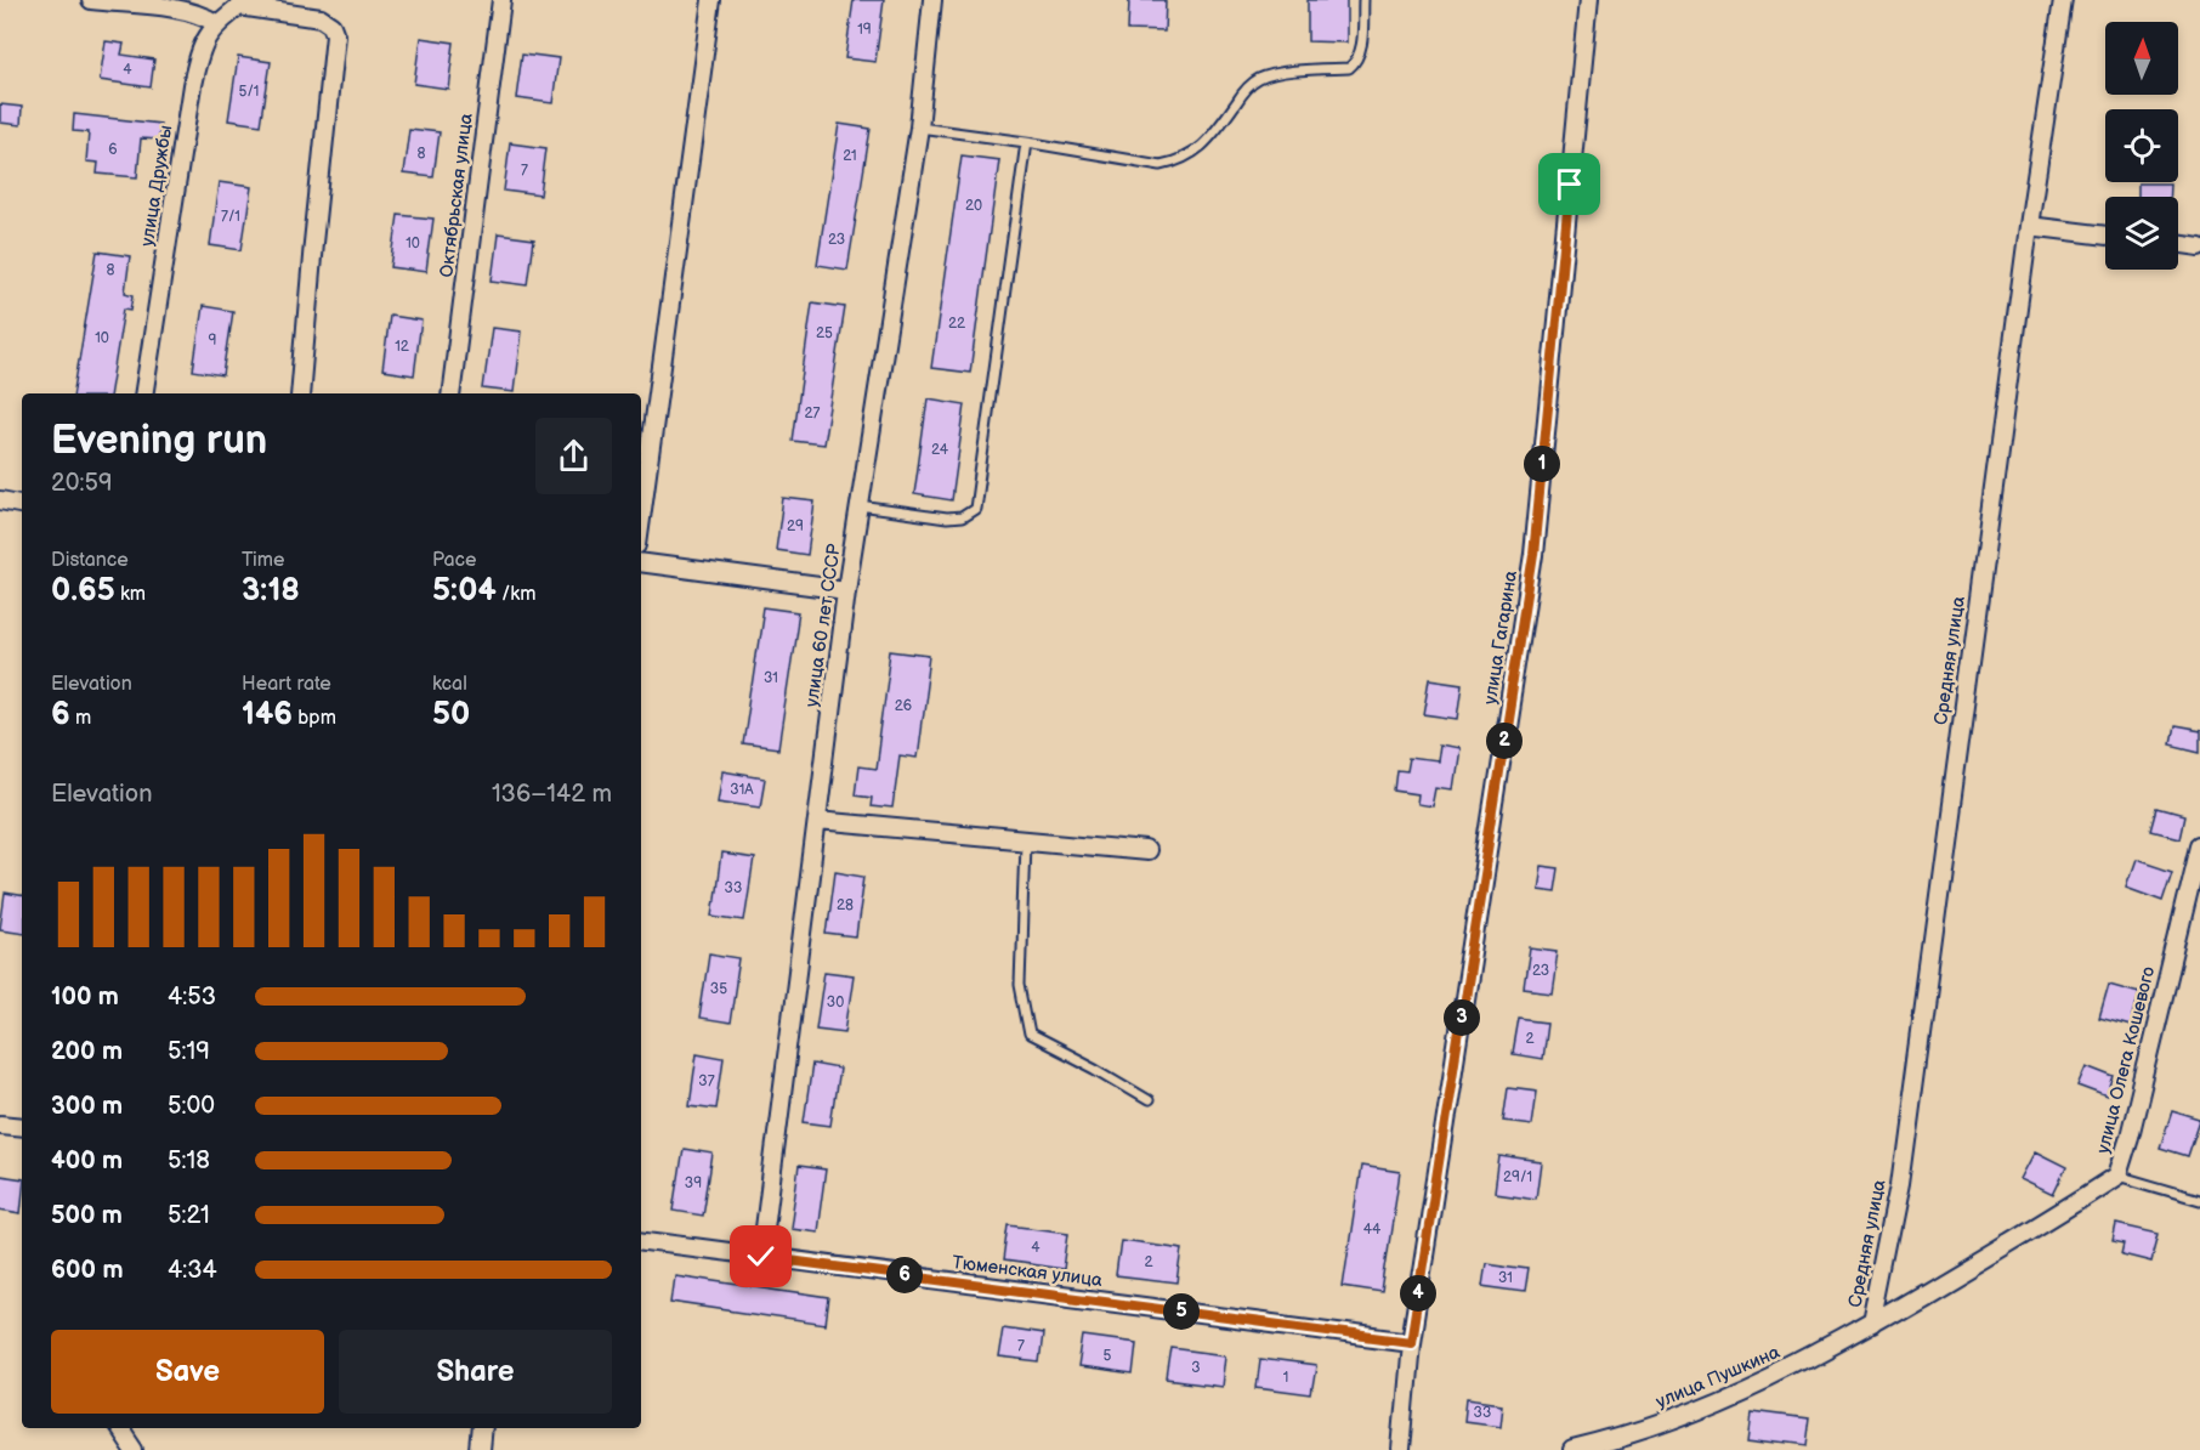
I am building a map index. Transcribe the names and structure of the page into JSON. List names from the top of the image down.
{
  "streets": {
    "street": [
      "улица Дружбы",
      "Октябрьская улица",
      "улица 60 лет СССР",
      "улица Гагарина",
      "Средняя улица",
      "улица Олега Кошевого",
      "Тюменская улица",
      "улица Пушкина"
    ]
  },
  "crossings": [
    ["улица 60 лет СССР", "Тюменская улица"],
    ["улица Гагарина", "Тюменская улица"],
    ["Средняя улица", "улица Олега Кошевого"],
    ["Средняя улица", "улица Пушкина"],
    ["улица Олега Кошевого", "улица Пушкина"]
  ],
  "house_numbers": [
    "19",
    "4",
    "5/1",
    "6",
    "8",
    "21",
    "7",
    "20",
    "7/1",
    "23",
    "10",
    "8",
    "22",
    "25",
    "10",
    "9",
    "12",
    "27",
    "24",
    "29",
    "31",
    "26",
    "31А",
    "33",
    "28",
    "23",
    "35",
    "30",
    "2",
    "37",
    "29/1",
    "39",
    "44",
    "4",
    "2",
    "31",
    "7",
    "5",
    "3",
    "1",
    "33"
  ],
  "north": "top",
  "page": {
    "heading": ["Evening run", "20:59"],
    "pins": [
      "1",
      "2",
      "3",
      "6",
      "4",
      "5"
    ],
    "stats": [
      ["Distance", "0.65 km"],
      ["Time", "3:18"],
      ["Pace", "5:04 /km"],
      ["Elevation", "6 m"],
      ["Heart rate", "146 bpm"],
      ["kcal", "50"]
    ],
    "chart": ["Elevation", "136–142 m"],
    "list": [
      {
        "name": "100 m",
        "note": "4:53"
      },
      {
        "name": "200 m",
        "note": "5:19"
      },
      {
        "name": "300 m",
        "note": "5:00"
      },
      {
        "name": "400 m",
        "note": "5:18"
      },
      {
        "name": "500 m",
        "note": "5:21"
      },
      {
        "name": "600 m",
        "note": "4:34"
      }
    ],
    "buttons": ["Save", "Share"]
  }
}
